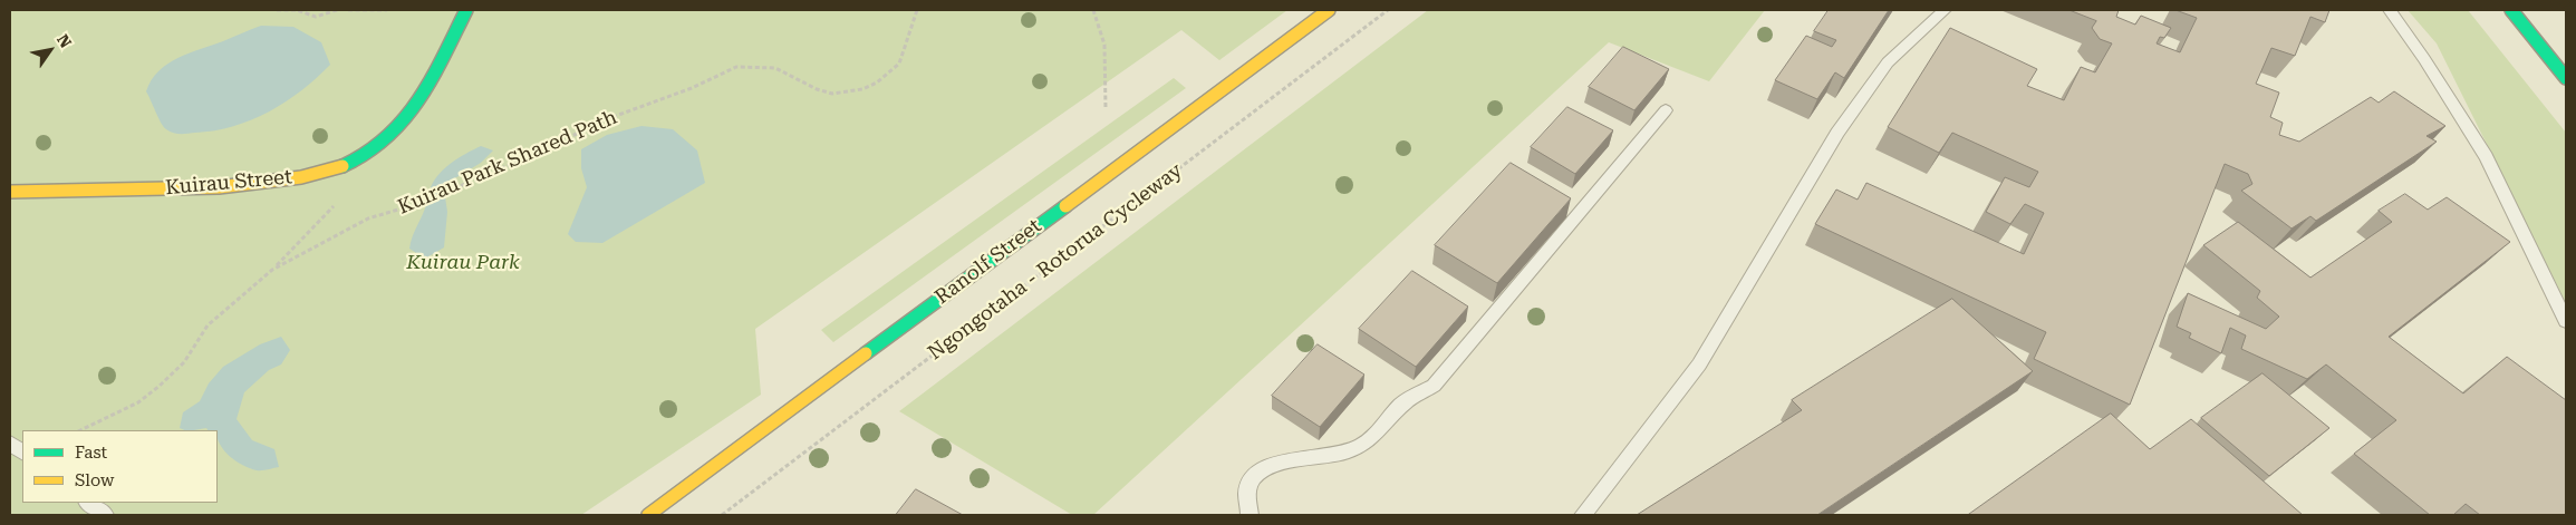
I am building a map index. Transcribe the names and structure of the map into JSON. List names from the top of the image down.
{
  "streets": {
    "main road": ["Kuirau Street", "Ranolf Street"],
    "path": ["Kuirau Park Shared Path", "Ngongotaha - Rotorua Cycleway"]
  },
  "parks": ["Kuirau Park"],
  "legend": ["Fast", "Slow"],
  "north": "top right"
}
